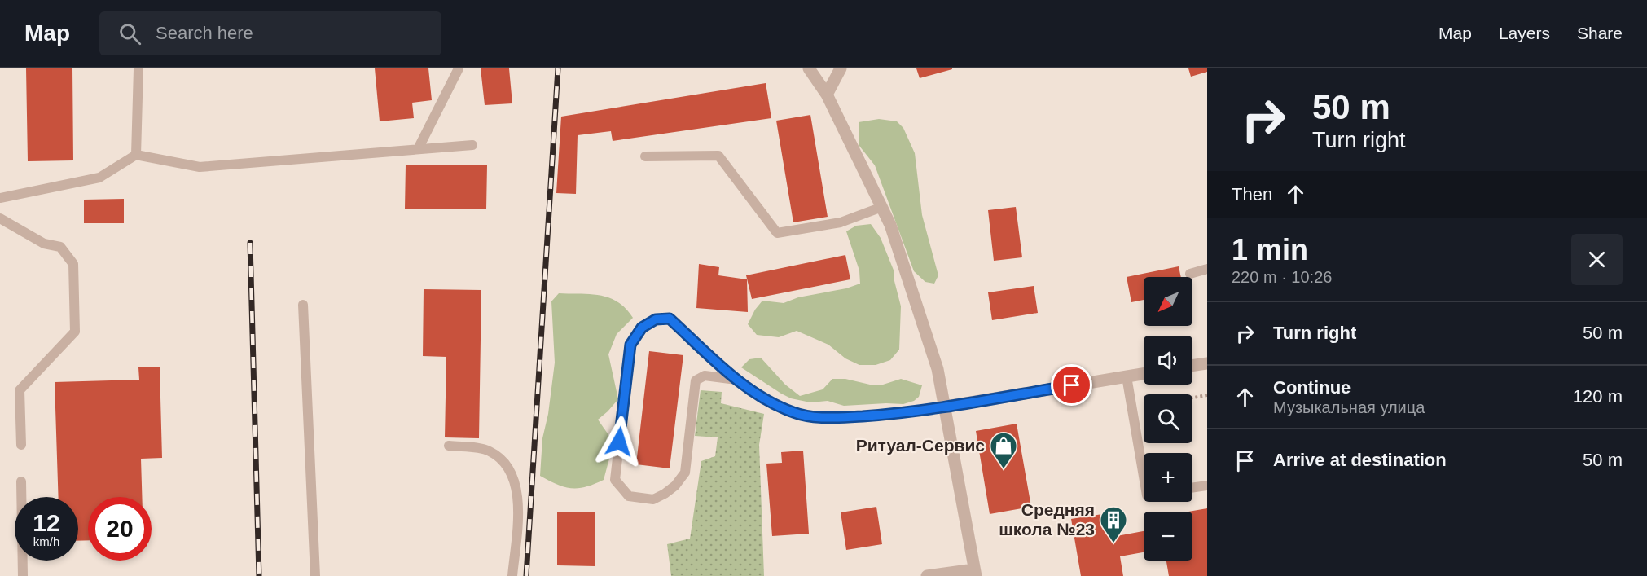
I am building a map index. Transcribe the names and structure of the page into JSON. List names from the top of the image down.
{
  "places": {
    "shop": ["Ритуал-Сервис"],
    "building": ["Средняя школа №23"]
  },
  "north": "bottom left",
  "page": {
    "header": "Map",
    "search": "Search here",
    "nav": ["Map", "Layers", "Share"],
    "turn": ["50 m", "Turn right"],
    "then": "Then",
    "heading": ["1 min", "220 m · 10:26"],
    "map_buttons": ["+", "−"],
    "list": [
      {
        "name": "Turn right",
        "value": "50 m"
      },
      {
        "name": "Continue",
        "note": "Музыкальная улица",
        "value": "120 m"
      },
      {
        "name": "Arrive at destination",
        "value": "50 m"
      }
    ],
    "speed": "12 km/h",
    "limit": "20"
  }
}
